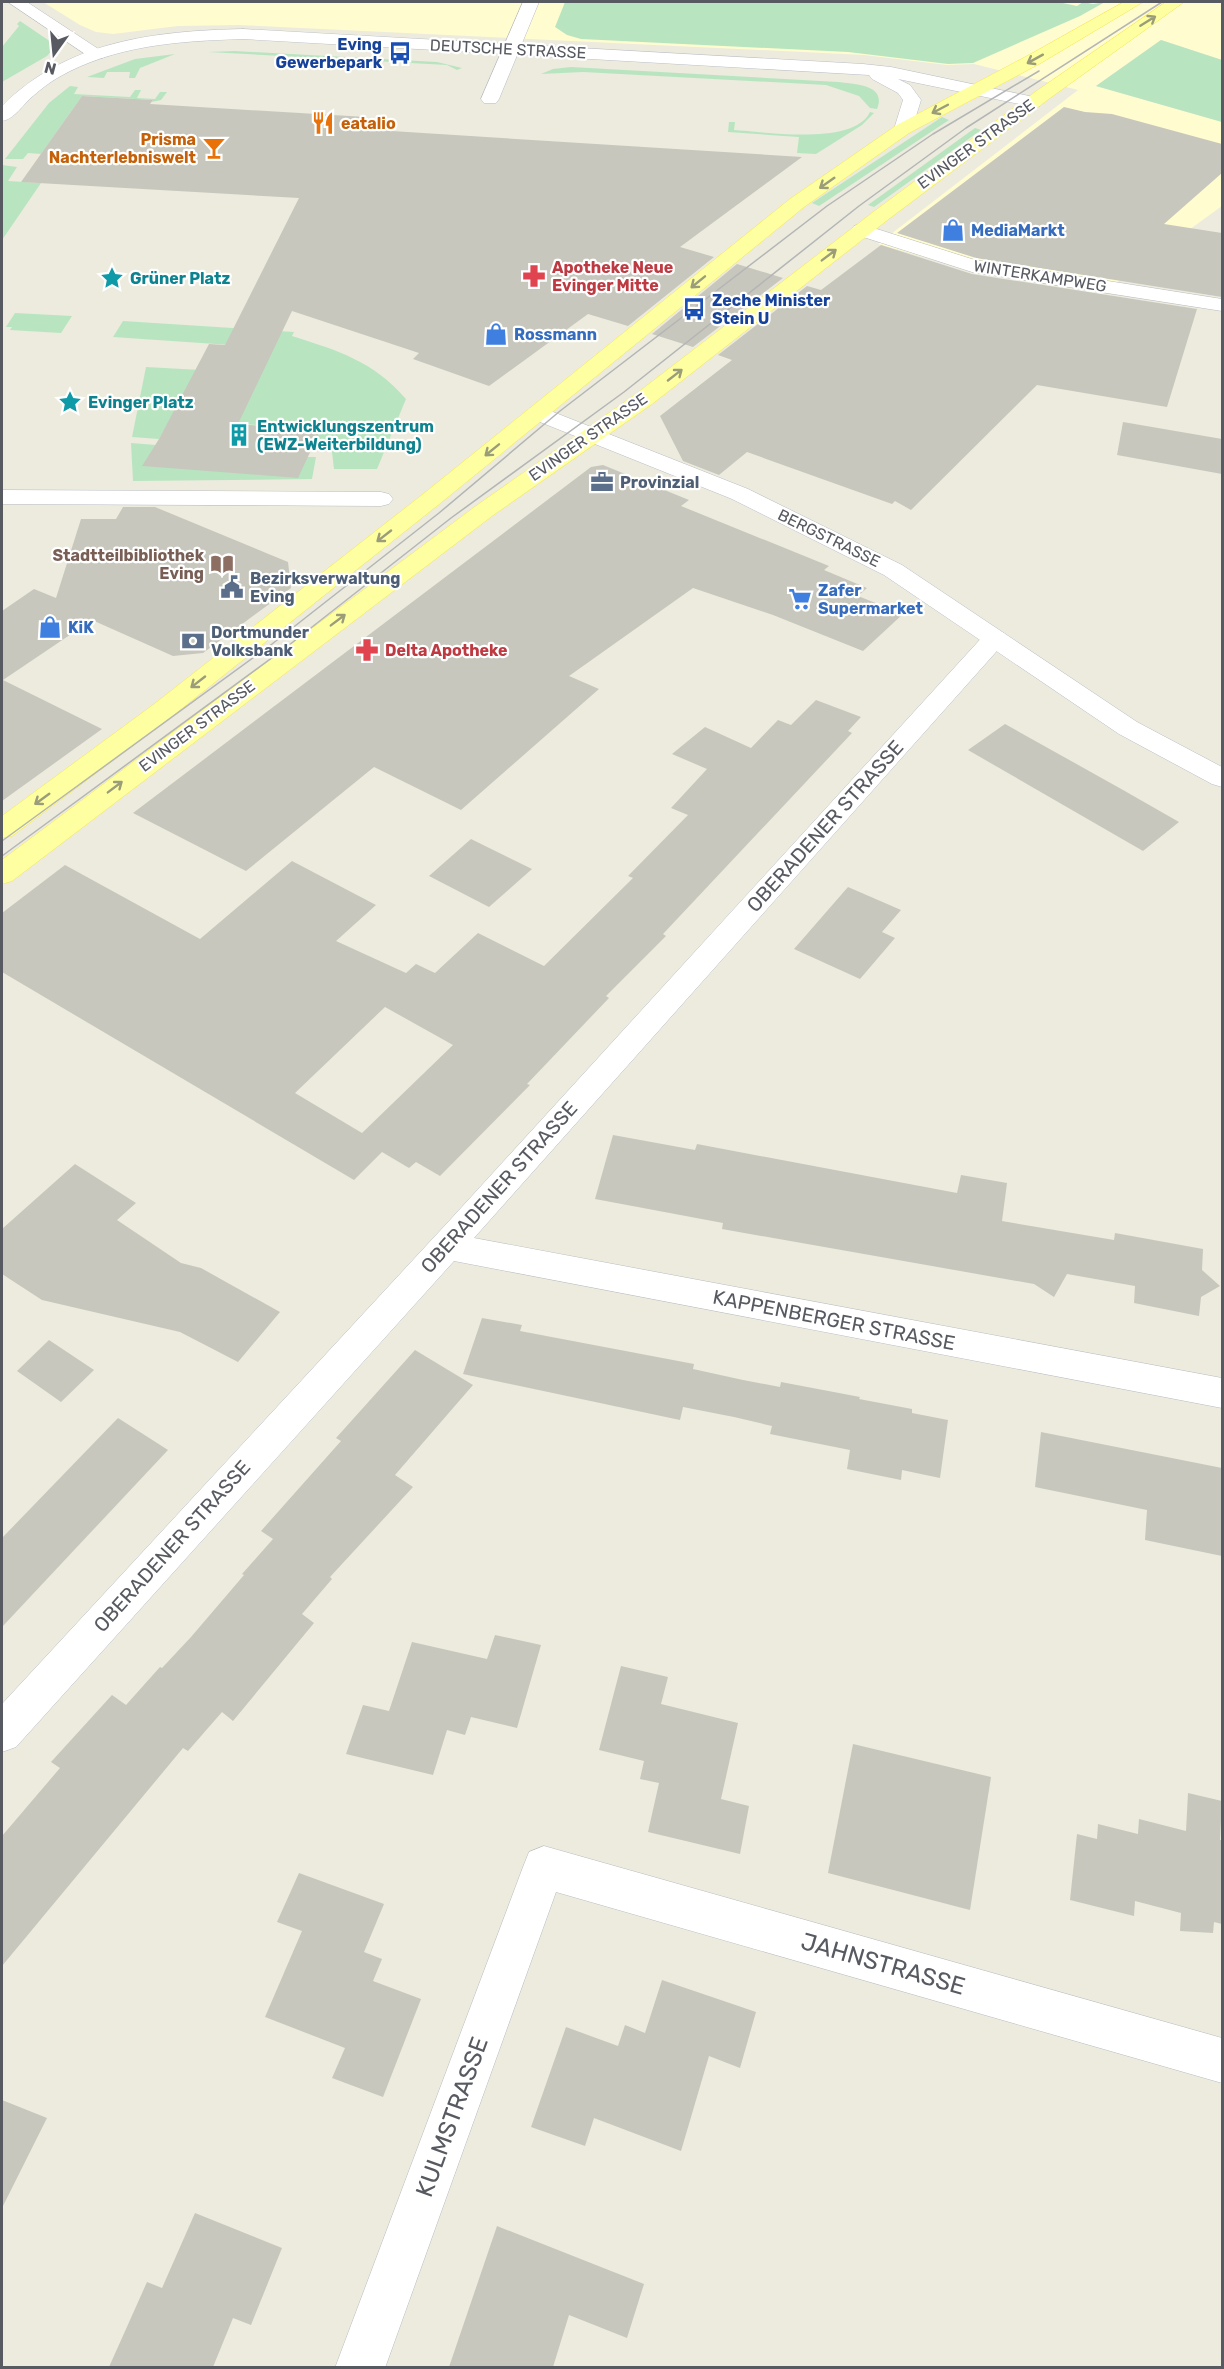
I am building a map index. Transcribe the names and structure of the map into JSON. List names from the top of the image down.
{
  "streets": {
    "main road": ["EVINGER STRASSE"],
    "street": [
      "DEUTSCHE STRASSE",
      "WINTERKAMPWEG",
      "BERGSTRASSE",
      "OBERADENER STRASSE",
      "KAPPENBERGER STRASSE",
      "JAHNSTRASSE",
      "KULMSTRASSE"
    ]
  },
  "crossings": [
    ["DEUTSCHE STRASSE", "EVINGER STRASSE"],
    ["EVINGER STRASSE", "WINTERKAMPWEG"],
    ["EVINGER STRASSE", "BERGSTRASSE"],
    ["BERGSTRASSE", "OBERADENER STRASSE"],
    ["OBERADENER STRASSE", "KAPPENBERGER STRASSE"],
    ["JAHNSTRASSE", "KULMSTRASSE"]
  ],
  "places": {
    "bus stop": ["Eving Gewerbepark", "Zeche Minister Stein U"],
    "restaurant": ["eatalio"],
    "bar": ["Prisma Nachterlebniswelt"],
    "shop": ["MediaMarkt", "Rossmann", "KiK"],
    "pharmacy": ["Apotheke Neue Evinger Mitte", "Delta Apotheke"],
    "place": ["Grüner Platz", "Evinger Platz"],
    "building": ["Entwicklungszentrum (EWZ-Weiterbildung)"],
    "office": ["Provinzial"],
    "library": ["Stadtteilbibliothek Eving"],
    "public building": ["Bezirksverwaltung Eving"],
    "supermarket": ["Zafer Supermarket"],
    "bank": ["Dortmunder Volksbank"]
  },
  "north": "bottom"
}
